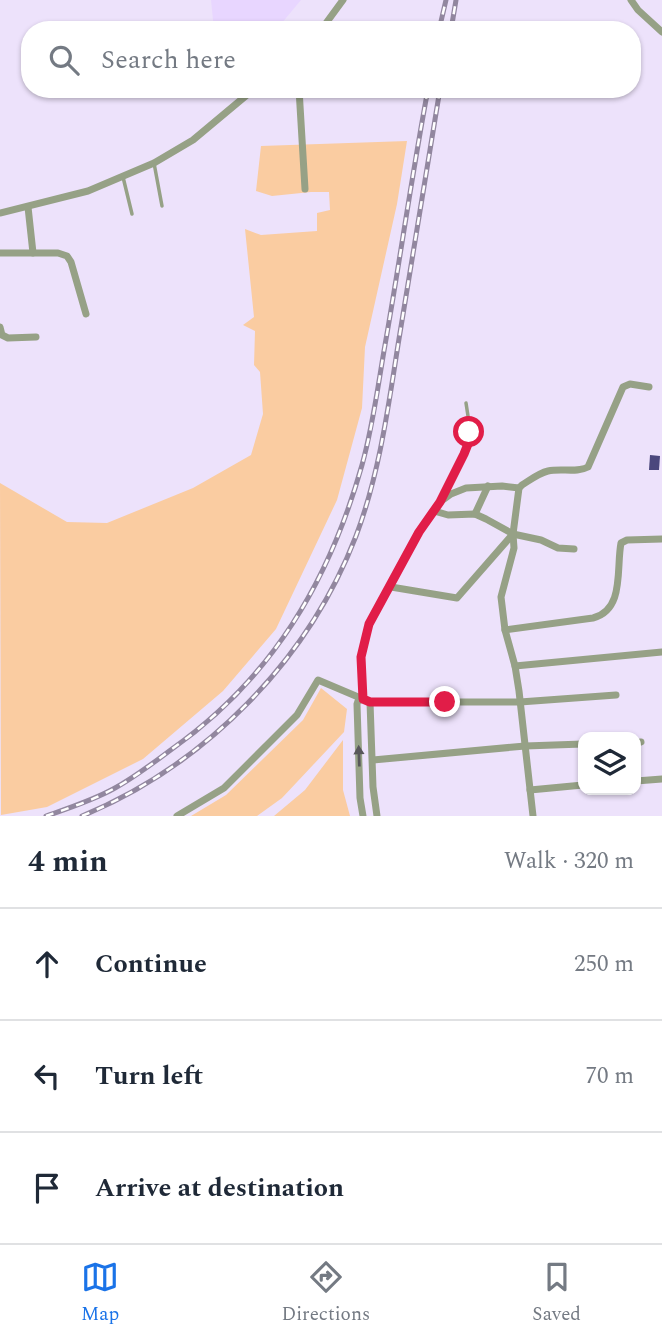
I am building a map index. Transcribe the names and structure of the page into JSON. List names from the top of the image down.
{
  "page": {
    "search": "Search here",
    "heading": ["4 min", "Walk · 320 m"],
    "list": [
      ["Continue", "250 m"],
      ["Turn left", "70 m"],
      "Arrive at destination"
    ],
    "nav": ["Map", "Directions", "Saved"]
  }
}
